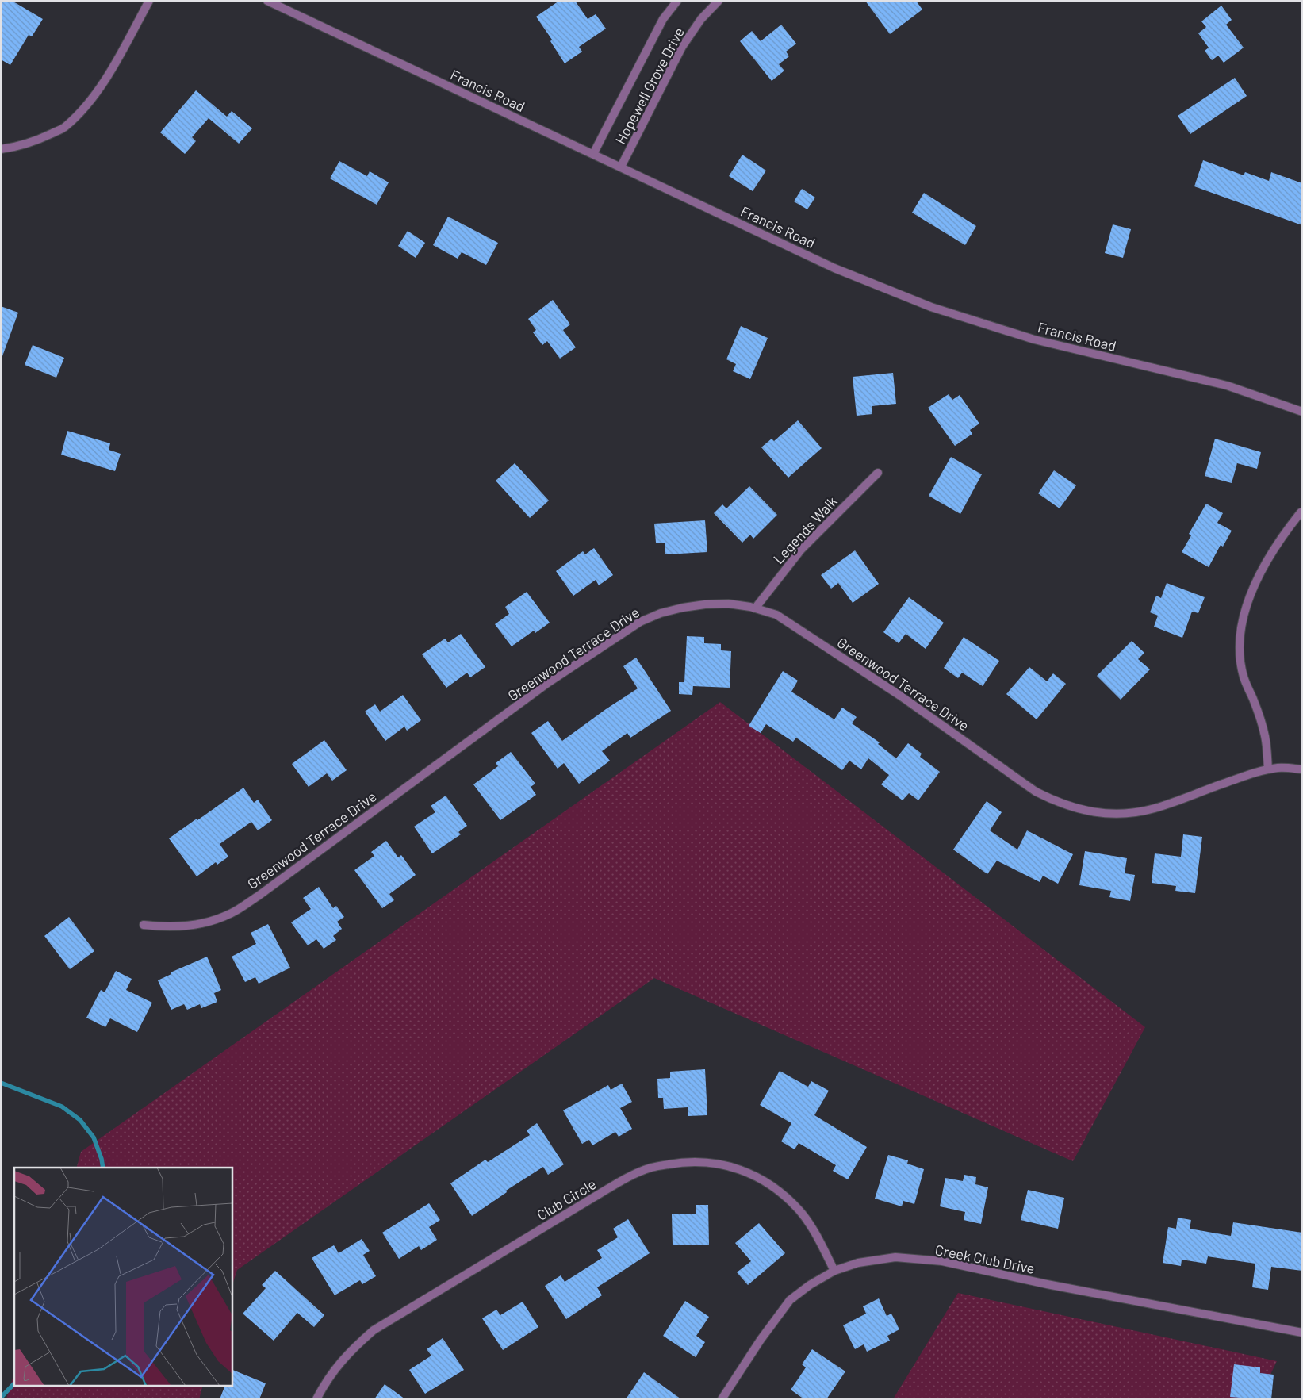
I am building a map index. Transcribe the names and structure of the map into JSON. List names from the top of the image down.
{
  "streets": {
    "street": [
      "Hopewell Grove Drive",
      "Francis Road",
      "Legends Walk",
      "Greenwood Terrace Drive",
      "Club Circle",
      "Creek Club Drive"
    ]
  },
  "crossings": [
    ["Hopewell Grove Drive", "Francis Road"],
    ["Legends Walk", "Greenwood Terrace Drive"],
    ["Club Circle", "Creek Club Drive"]
  ]
}
